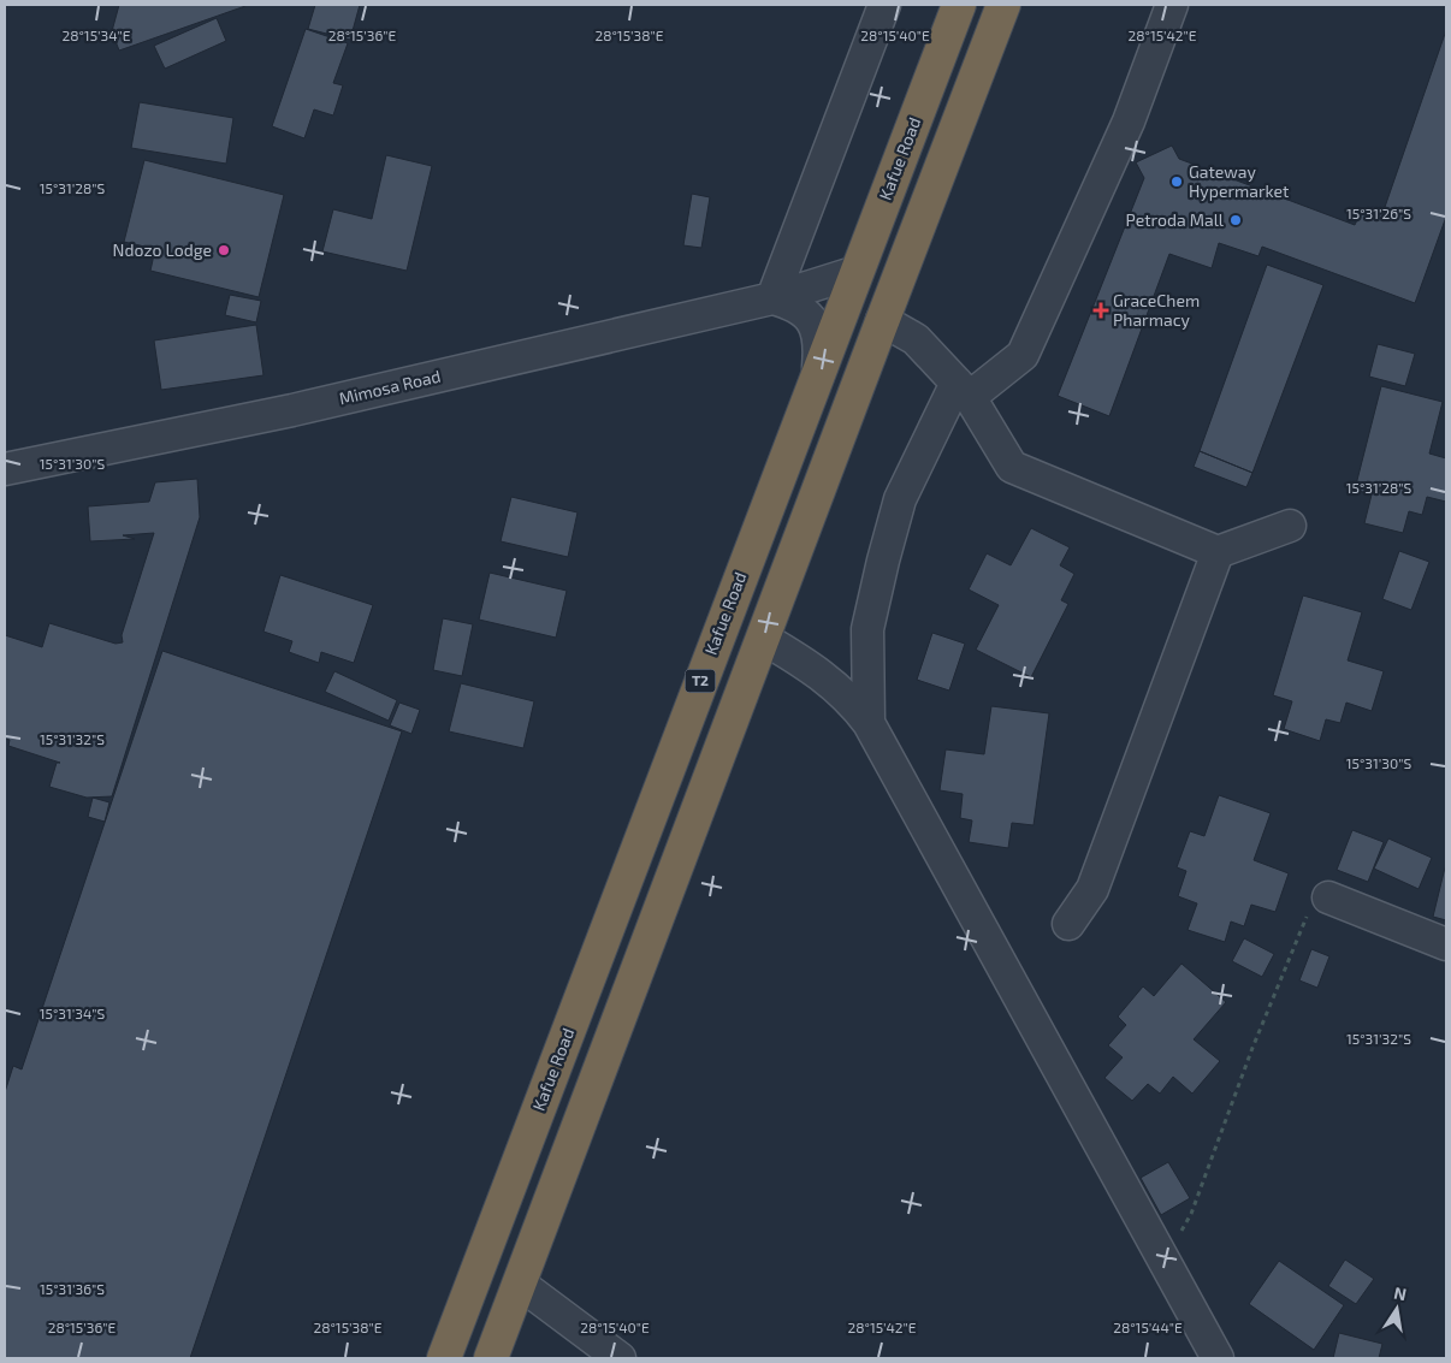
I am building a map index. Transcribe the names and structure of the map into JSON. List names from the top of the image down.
{
  "streets": {
    "highway": ["Kafue Road", "T2"],
    "street": ["Mimosa Road"]
  },
  "crossings": [
    ["Kafue Road", "Mimosa Road"]
  ],
  "places": {
    "other": ["Gateway Hypermarket", "Petroda Mall", "Ndozo Lodge"],
    "health": ["GraceChem Pharmacy"]
  },
  "north": "top",
  "coordinates": [
    "28°15'34\"E",
    "28°15'36\"E",
    "28°15'38\"E",
    "28°15'40\"E",
    "28°15'42\"E",
    "15°31'28\"S",
    "15°31'26\"S",
    "15°31'30\"S",
    "15°31'32\"S",
    "15°31'34\"S",
    "15°31'36\"S",
    "28°15'44\"E"
  ]
}
